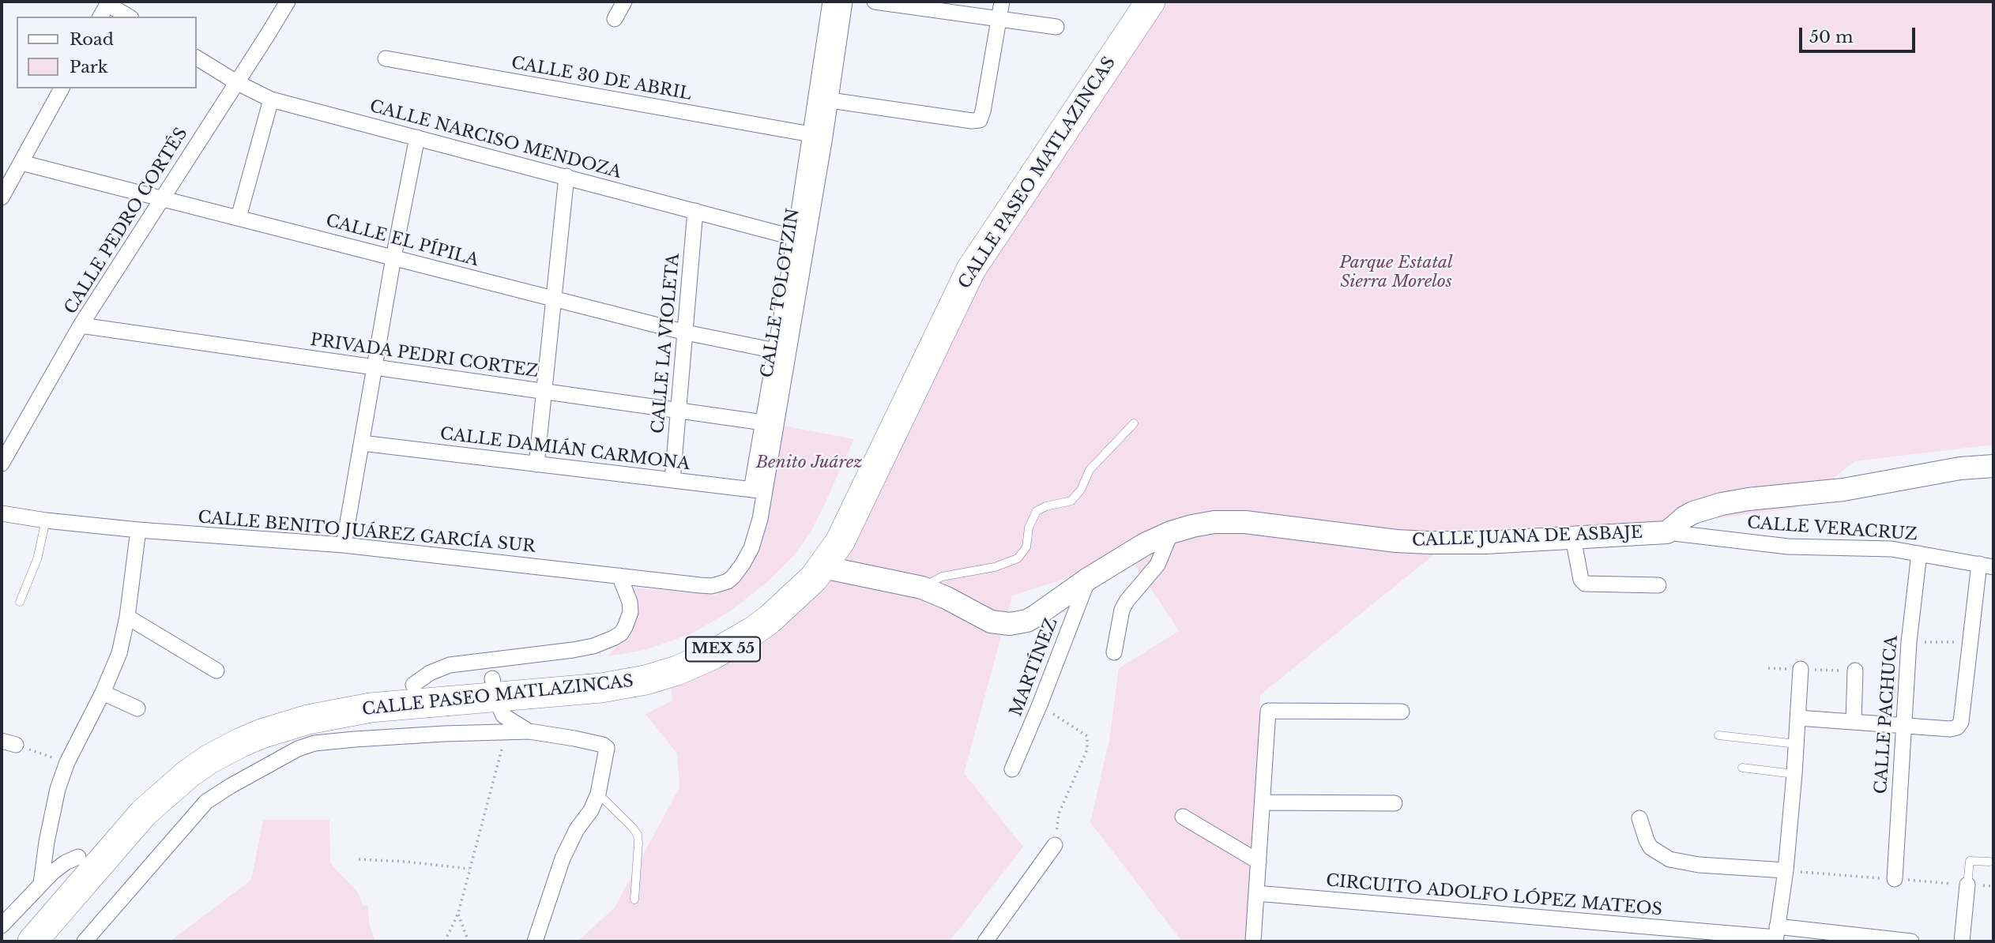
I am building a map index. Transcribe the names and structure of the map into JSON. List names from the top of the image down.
{
  "streets": {
    "highway": ["CALLE PASEO MATLAZINCAS", "MEX 55"],
    "street": [
      "CALLE 30 DE ABRIL",
      "CALLE NARCISO MENDOZA",
      "CALLE PEDRO CORTÉS",
      "CALLE EL PÍPILA",
      "CALLE TOLOTZIN",
      "CALLE LA VIOLETA",
      "PRIVADA PEDRI CORTEZ",
      "CALLE DAMIÁN CARMONA",
      "CALLE VERACRUZ",
      "CALLE BENITO JUÁREZ GARCÍA SUR",
      "CALLE JUANA DE ASBAJE",
      "MARTÍNEZ",
      "CALLE PACHUCA",
      "CIRCUITO ADOLFO LÓPEZ MATEOS"
    ]
  },
  "crossings": [
    ["CALLE 30 DE ABRIL", "CALLE TOLOTZIN"],
    ["CALLE NARCISO MENDOZA", "CALLE PEDRO CORTÉS"],
    ["CALLE NARCISO MENDOZA", "CALLE TOLOTZIN"],
    ["CALLE NARCISO MENDOZA", "CALLE LA VIOLETA"],
    ["CALLE PASEO MATLAZINCAS", "CALLE JUANA DE ASBAJE"],
    ["CALLE PEDRO CORTÉS", "CALLE EL PÍPILA"],
    ["CALLE PEDRO CORTÉS", "PRIVADA PEDRI CORTEZ"],
    ["CALLE EL PÍPILA", "CALLE TOLOTZIN"],
    ["CALLE EL PÍPILA", "CALLE LA VIOLETA"],
    ["CALLE TOLOTZIN", "PRIVADA PEDRI CORTEZ"],
    ["CALLE TOLOTZIN", "CALLE DAMIÁN CARMONA"],
    ["CALLE TOLOTZIN", "CALLE BENITO JUÁREZ GARCÍA SUR"],
    ["CALLE LA VIOLETA", "PRIVADA PEDRI CORTEZ"],
    ["CALLE LA VIOLETA", "CALLE DAMIÁN CARMONA"],
    ["CALLE VERACRUZ", "CALLE JUANA DE ASBAJE"],
    ["CALLE VERACRUZ", "CALLE PACHUCA"],
    ["CALLE JUANA DE ASBAJE", "MARTÍNEZ"]
  ],
  "parks": ["Parque Estatal Sierra Morelos", "Benito Juárez"],
  "legend": ["Road", "Park"],
  "scale_bar": "50 m"
}
